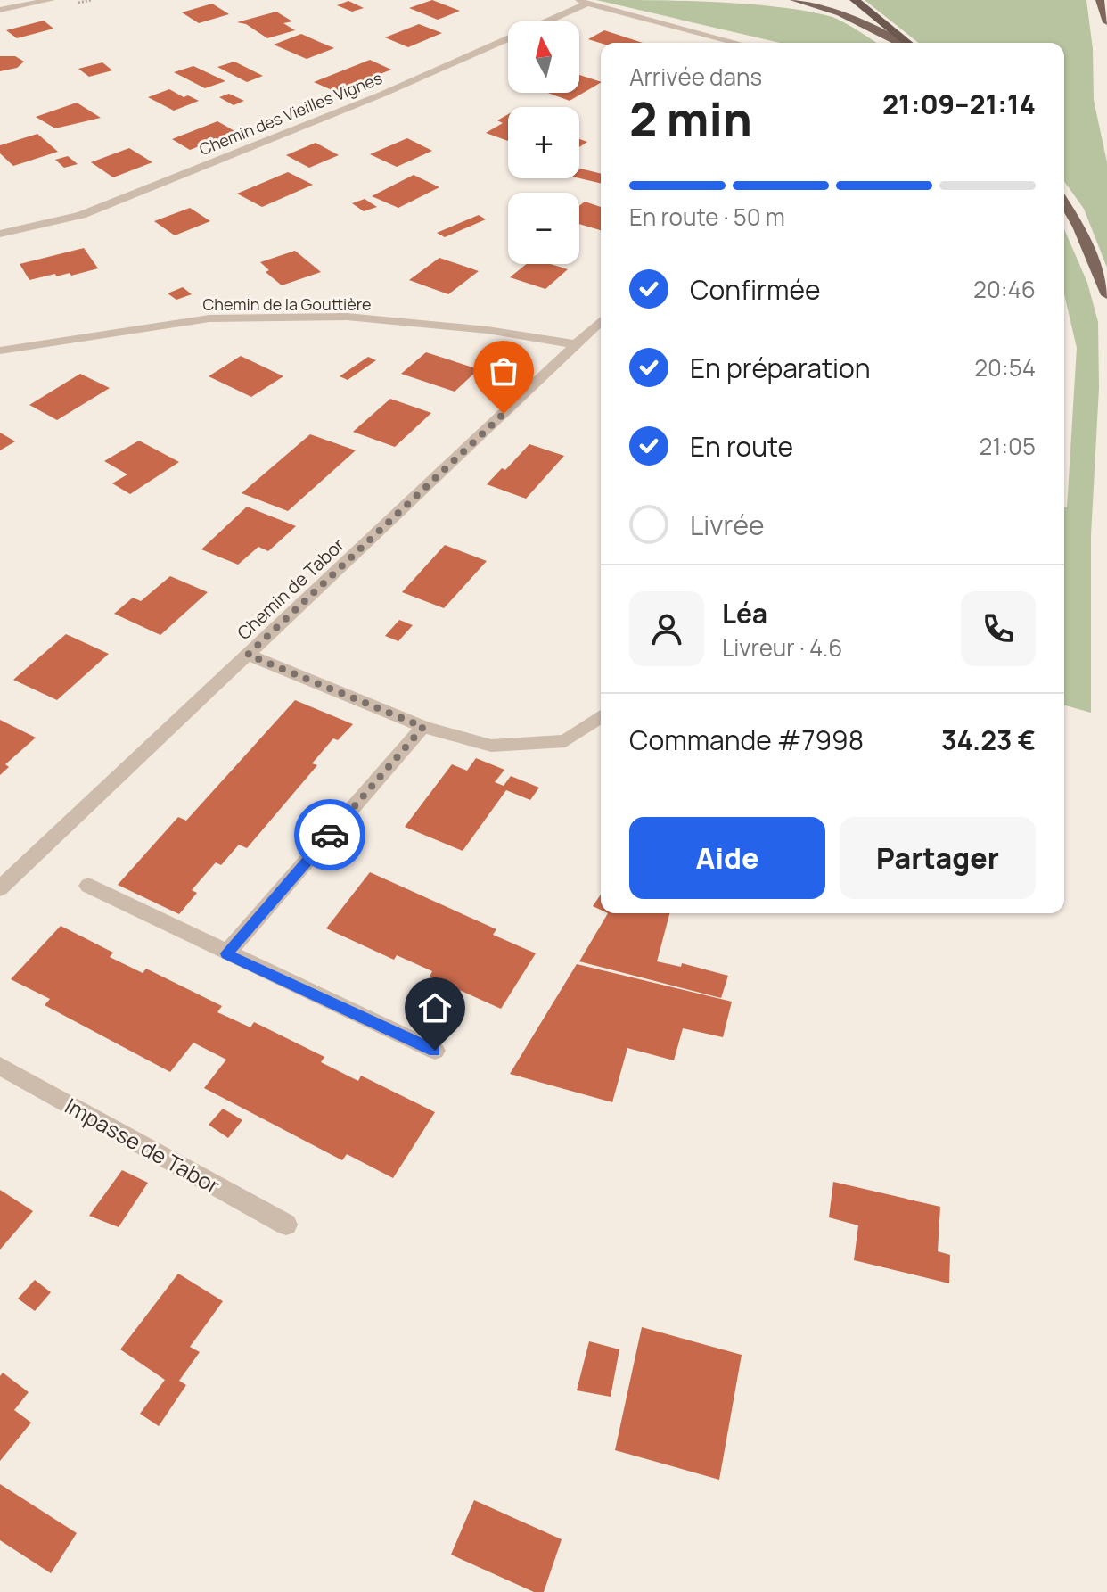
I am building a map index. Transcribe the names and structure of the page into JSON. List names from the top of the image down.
{
  "streets": {
    "street": [
      "Chemin des Vieilles Vignes",
      "Chemin de la Gouttière",
      "Chemin de Tabor",
      "Impasse de Tabor"
    ]
  },
  "crossings": [
    ["Chemin de la Gouttière", "Chemin de Tabor"]
  ],
  "north": "top",
  "page": {
    "map_buttons": ["+", "−"],
    "heading": ["2 min", "Arrivée dans", "21:09–21:14"],
    "panel": [
      "Léa",
      "Livreur · 4.6",
      "Commande #7998",
      "34.23 €"
    ],
    "bar": "En route · 50 m",
    "list": [
      ["Confirmée", "20:46"],
      ["En préparation", "20:54"],
      ["En route", "21:05"],
      "Livrée"
    ],
    "buttons": ["Aide", "Partager"]
  }
}
